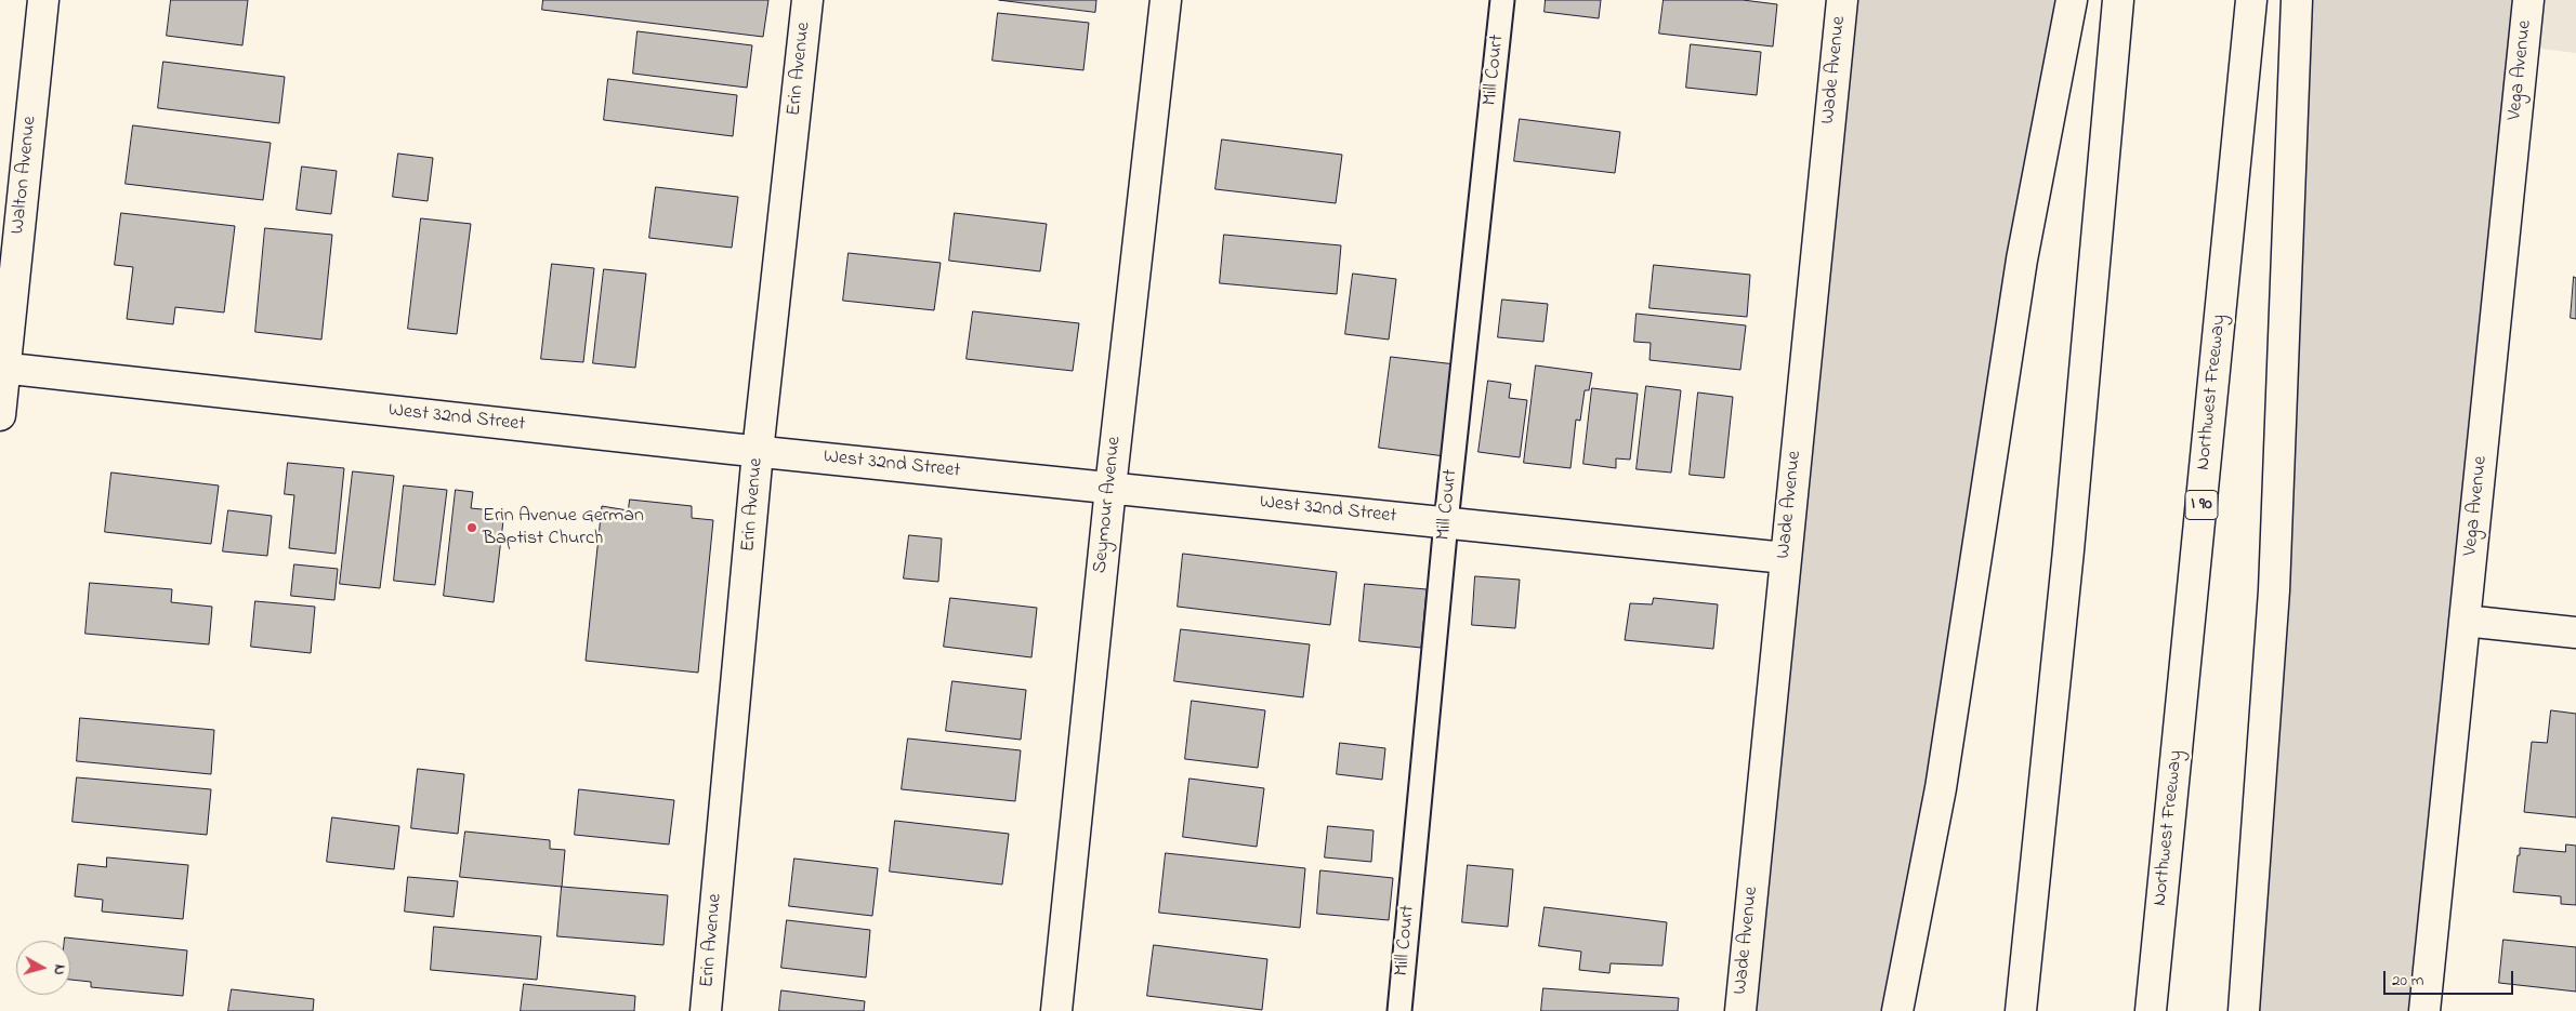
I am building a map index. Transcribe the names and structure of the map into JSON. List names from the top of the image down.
{
  "streets": {
    "main road": [
      "Erin Avenue",
      "Wade Avenue",
      "Vega Avenue",
      "Walton Avenue",
      "Northwest Freeway",
      "West 32nd Street",
      "Seymour Avenue",
      "I 90"
    ],
    "lane": ["Mill Court"]
  },
  "crossings": [
    ["Erin Avenue", "West 32nd Street"],
    ["Mill Court", "West 32nd Street"],
    ["Wade Avenue", "West 32nd Street"],
    ["Walton Avenue", "West 32nd Street"],
    ["West 32nd Street", "Seymour Avenue"]
  ],
  "places": ["Erin Avenue German Baptist Church"],
  "scale_bar": "20 m",
  "north": "right"
}
